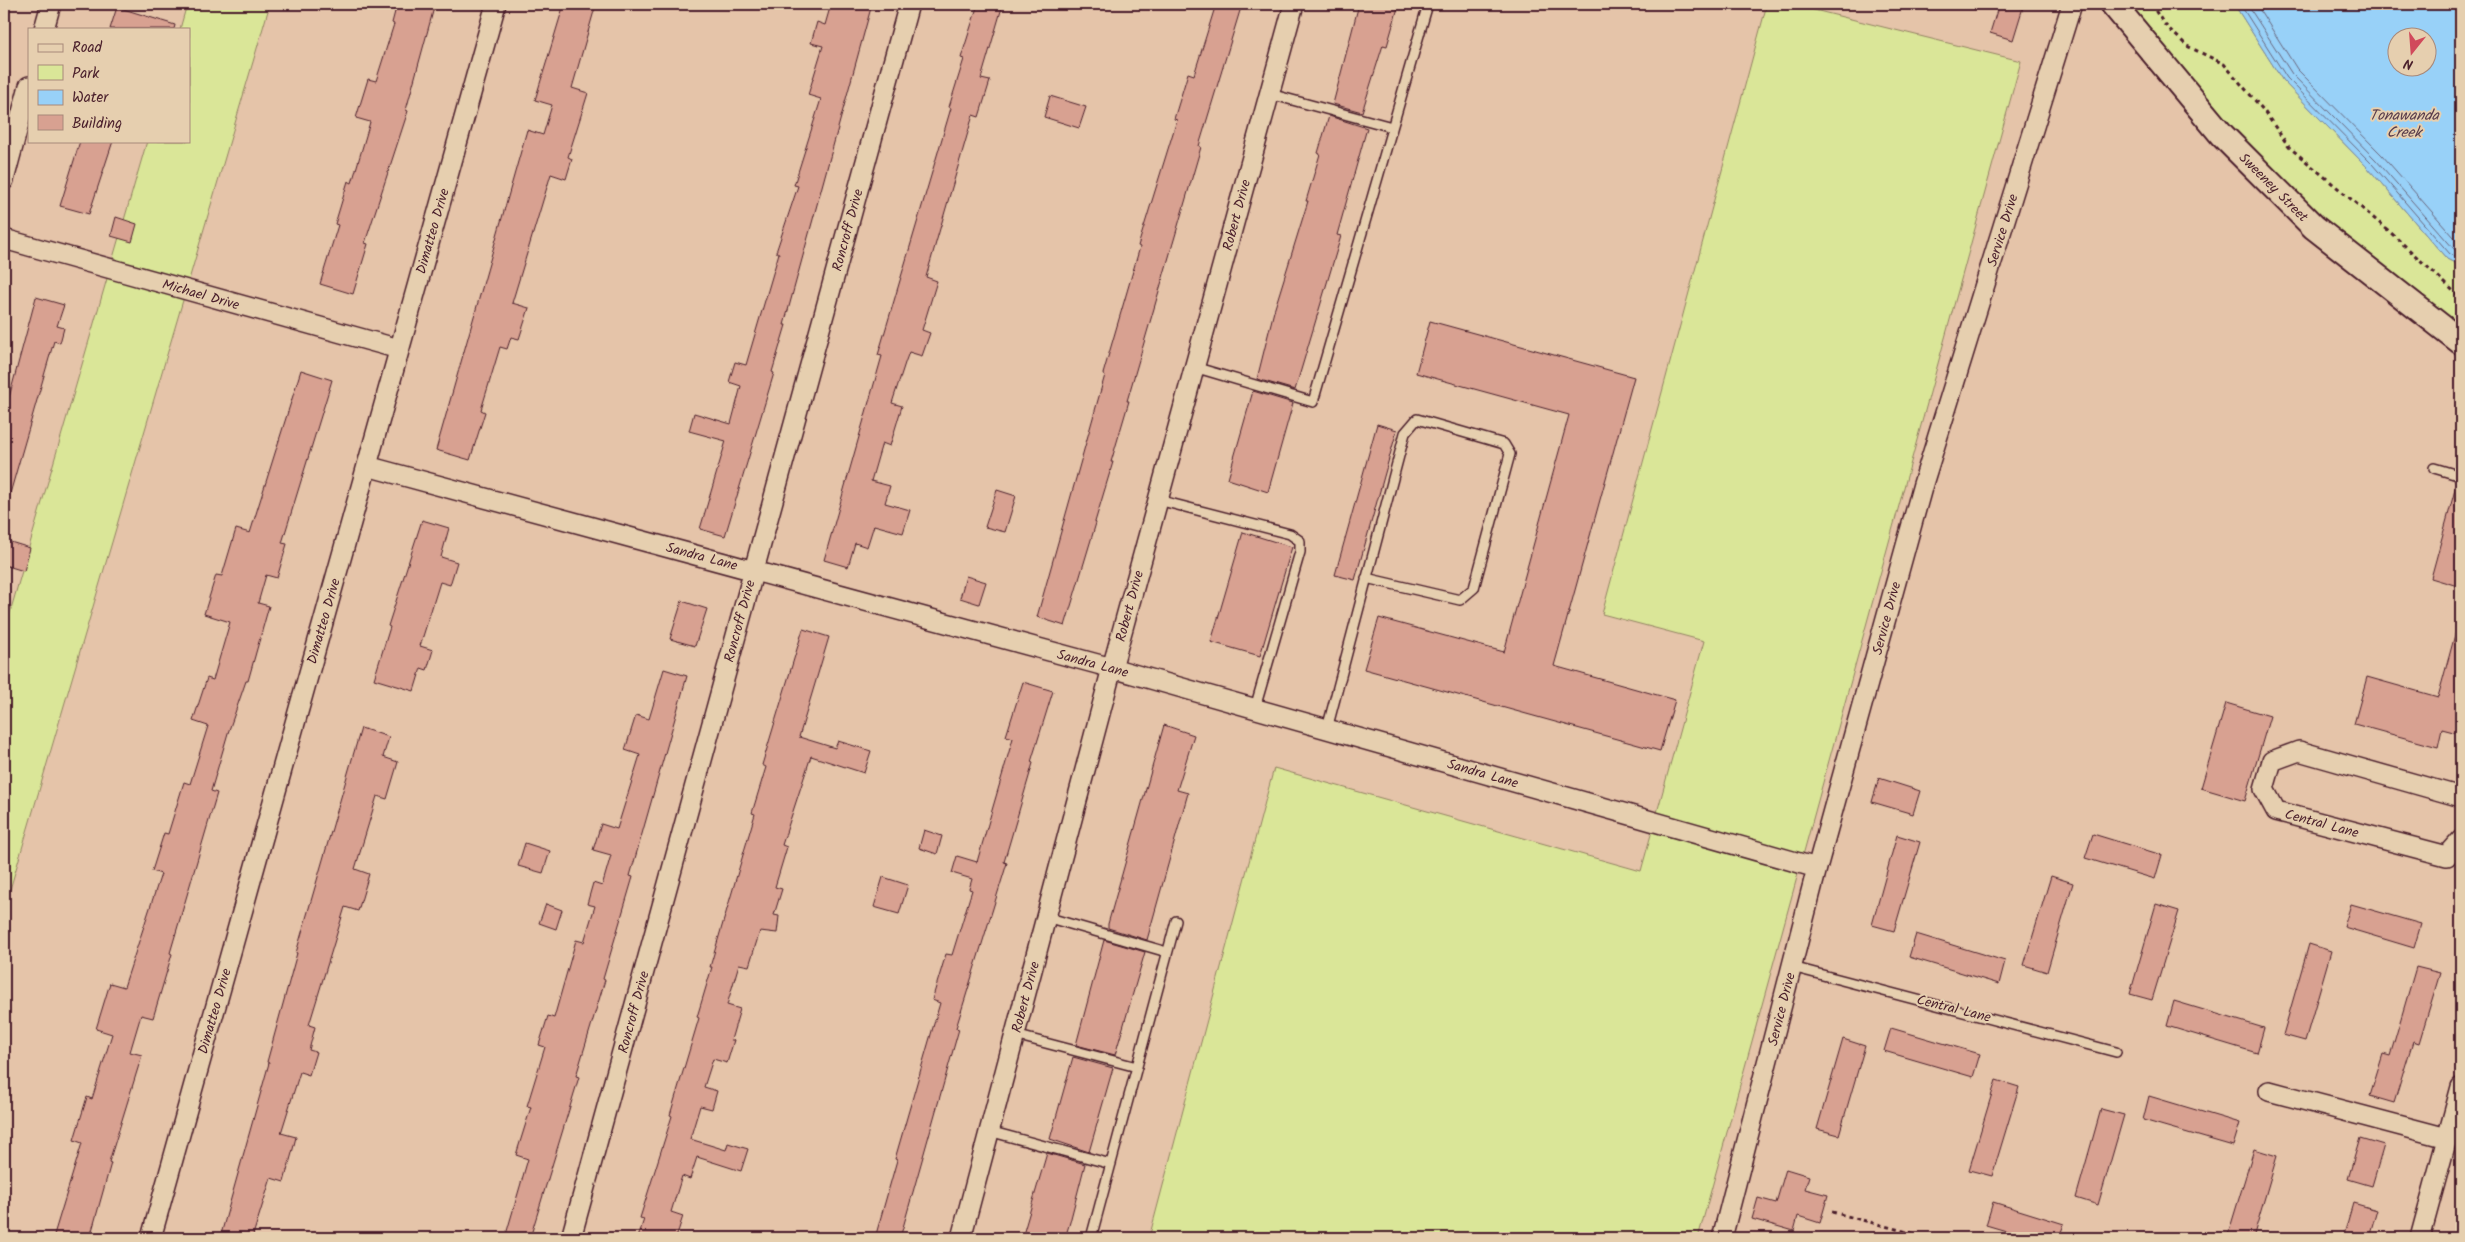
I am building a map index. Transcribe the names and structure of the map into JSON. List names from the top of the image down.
{
  "streets": {
    "street": [
      "Sweeney Street",
      "Robert Drive",
      "Roncroff Drive",
      "Service Drive",
      "Dimatteo Drive",
      "Michael Drive",
      "Sandra Lane",
      "Central Lane"
    ]
  },
  "crossings": [
    ["Robert Drive", "Sandra Lane"],
    ["Roncroff Drive", "Sandra Lane"],
    ["Service Drive", "Sandra Lane"],
    ["Service Drive", "Central Lane"],
    ["Dimatteo Drive", "Michael Drive"],
    ["Dimatteo Drive", "Sandra Lane"]
  ],
  "water": ["Tonawanda Creek"],
  "legend": [
    "Road",
    "Park",
    "Water",
    "Building"
  ],
  "north": "bottom"
}
